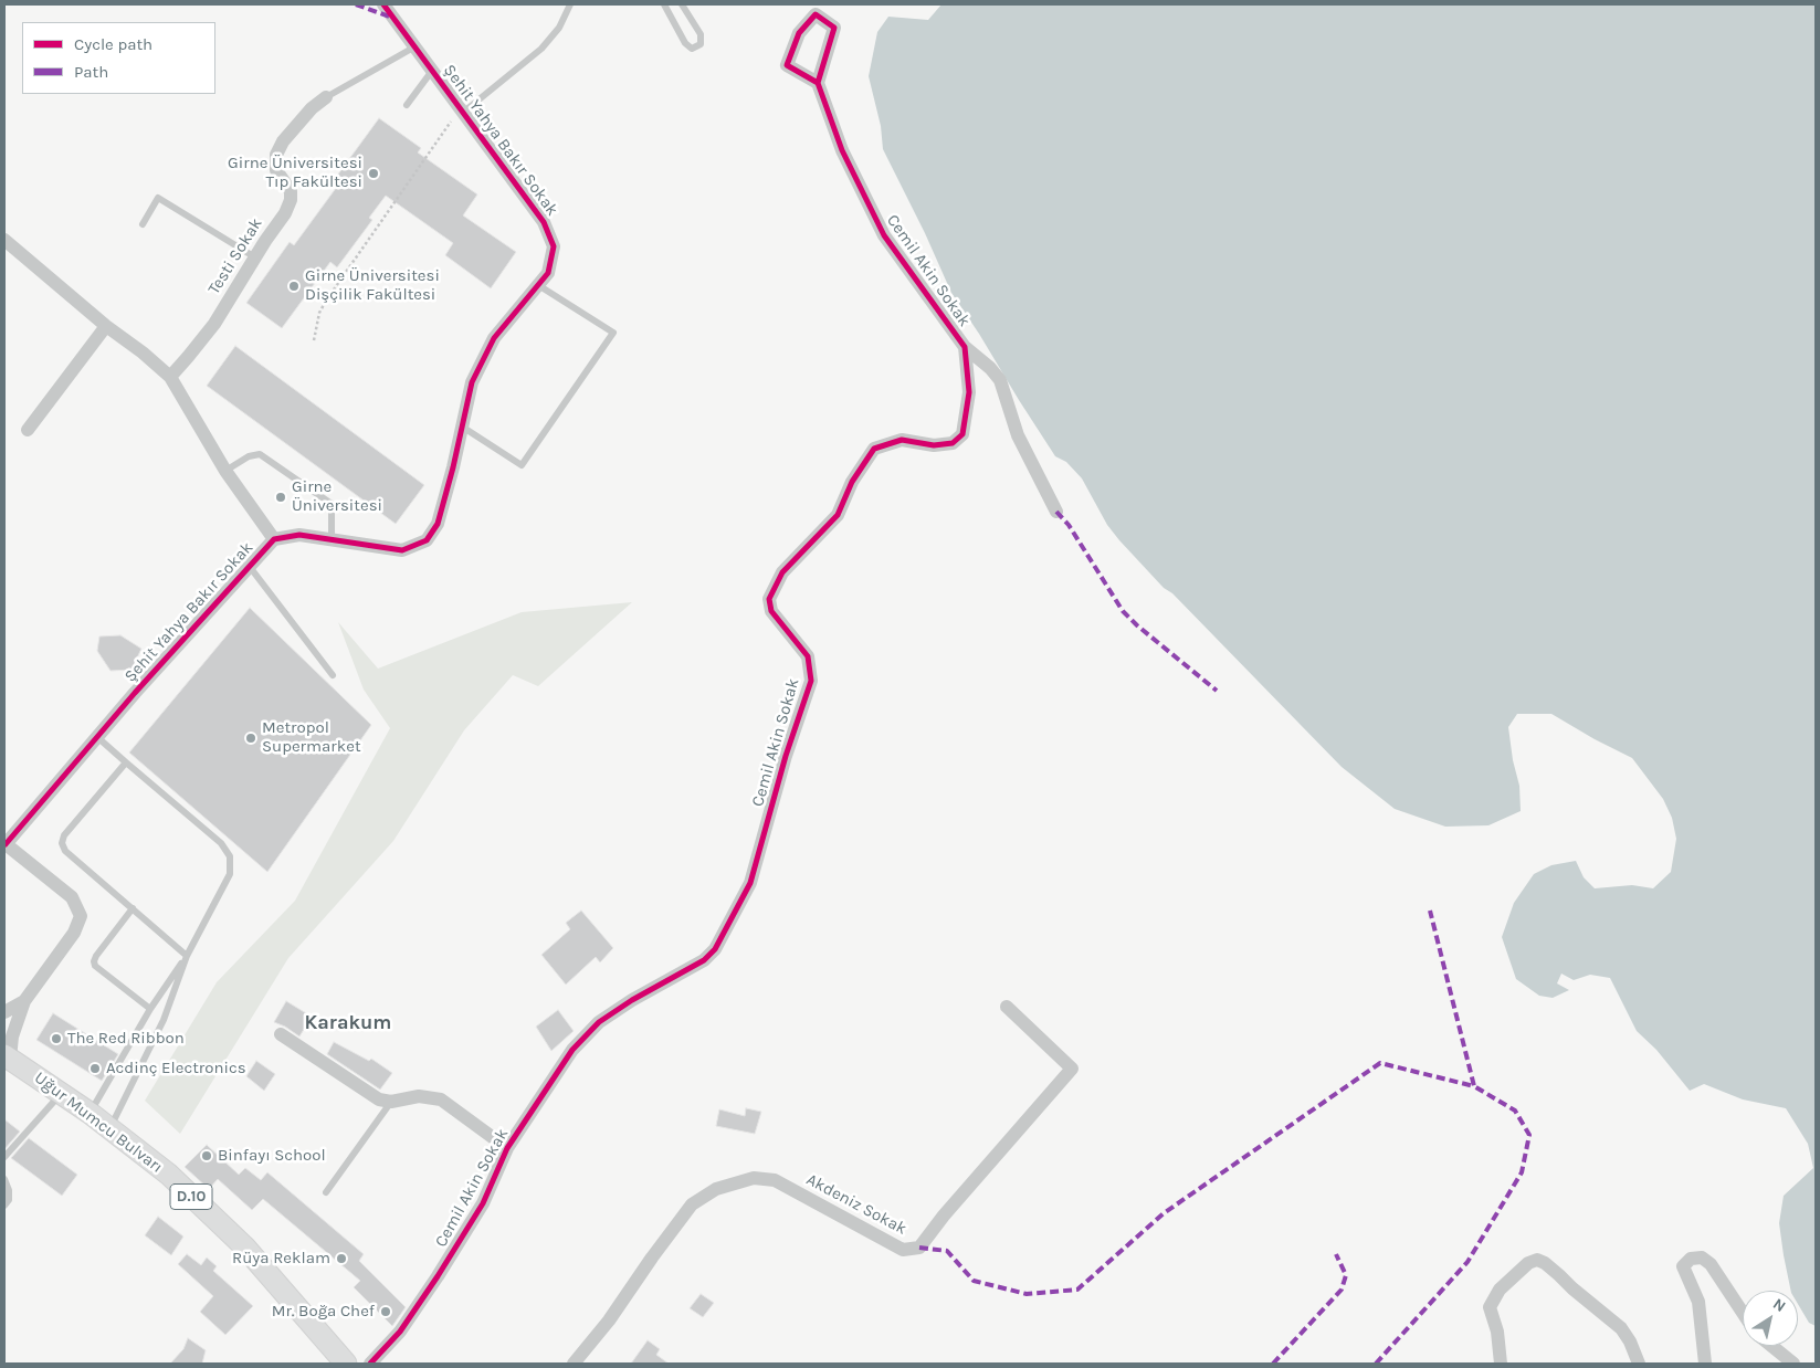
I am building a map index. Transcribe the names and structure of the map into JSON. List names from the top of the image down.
{
  "streets": {
    "main road": ["Uğur Mumcu Bulvarı", "D.10"],
    "street": [
      "Şehit Yahya Bakır Sokak",
      "Testi Sokak",
      "Cemil Akin Sokak",
      "Akdeniz Sokak"
    ]
  },
  "districts": ["Karakum"],
  "places": [
    "Girne Üniversitesi Tıp Fakültesi",
    "Girne Üniversitesi Dişçilik Fakültesi",
    "Girne Üniversitesi",
    "Metropol Supermarket",
    "The Red Ribbon",
    "Acdinç Electronics",
    "Binfayı School",
    "Rüya Reklam",
    "Mr. Boğa Chef"
  ],
  "legend": ["Cycle path", "Path"],
  "north": "top right"
}
